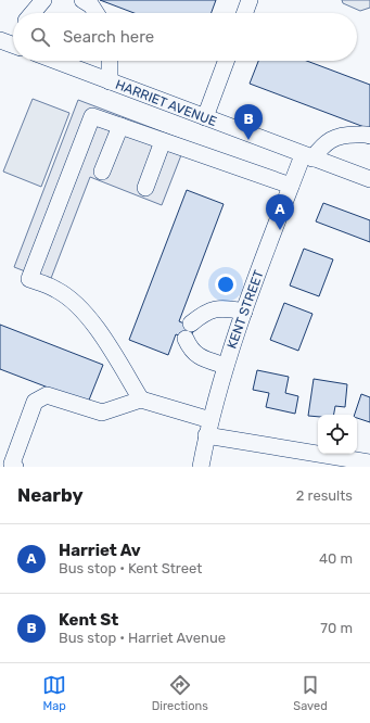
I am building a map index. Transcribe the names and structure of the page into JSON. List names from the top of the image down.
{
  "streets": {
    "street": ["HARRIET AVENUE", "KENT STREET"]
  },
  "crossings": [
    ["HARRIET AVENUE", "KENT STREET"]
  ],
  "page": {
    "search": "Search here",
    "pins": ["B", "A"],
    "heading": ["Nearby", "2 results"],
    "list": [
      {
        "mark": "A",
        "name": "Harriet Av",
        "note": "Bus stop · Kent Street",
        "value": "40 m"
      },
      {
        "mark": "B",
        "name": "Kent St",
        "note": "Bus stop · Harriet Avenue",
        "value": "70 m"
      }
    ],
    "nav": ["Map", "Directions", "Saved"]
  }
}
